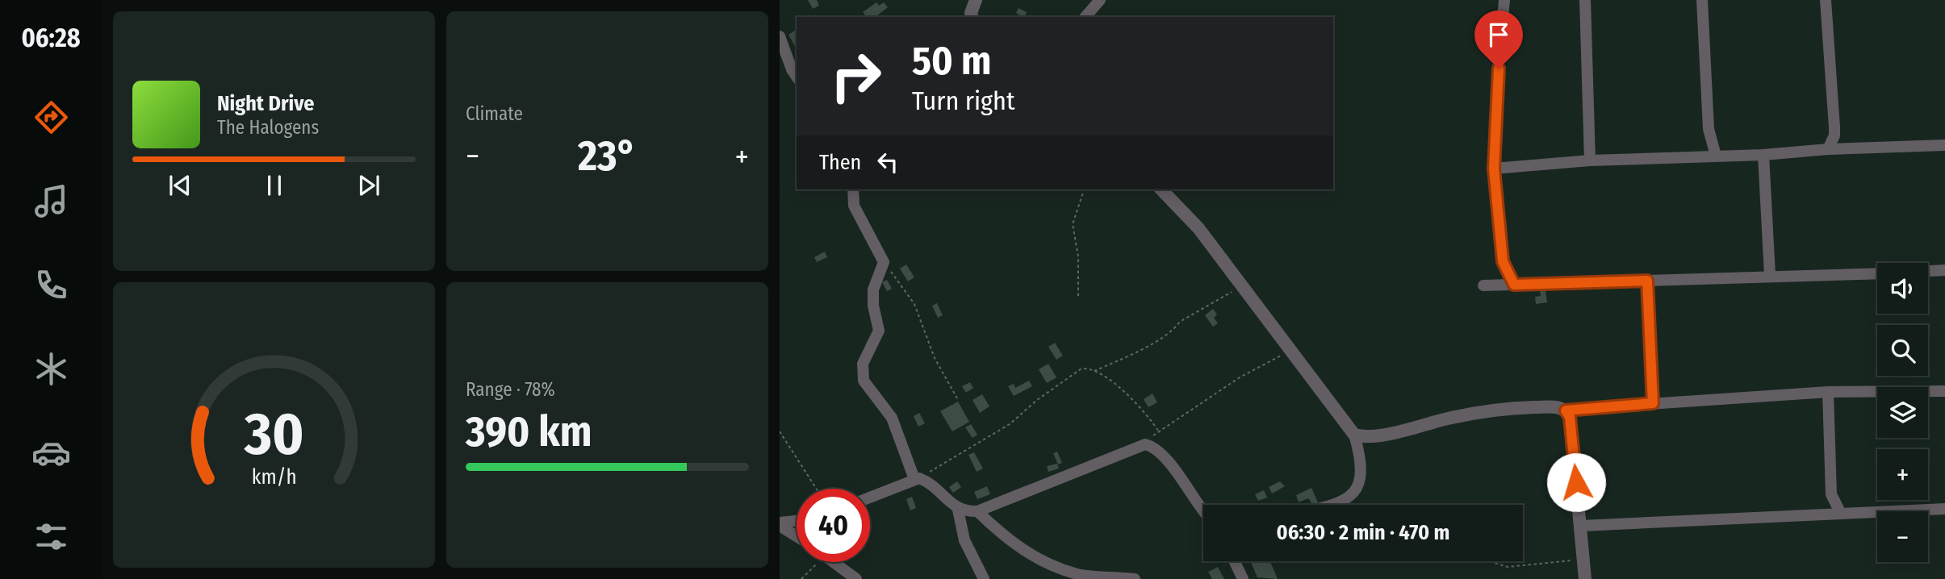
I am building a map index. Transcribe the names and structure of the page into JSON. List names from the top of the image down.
{
  "page": {
    "tabs": "06:28",
    "tile": [
      "Climate",
      ["Range · 78%", "390 km"]
    ],
    "turn": ["50 m", "Turn right"],
    "song": ["Night Drive", "The Halogens"],
    "heat": ["−", "23°", "+"],
    "then": "Then",
    "map_buttons": ["+", "−"],
    "limit": "40",
    "trip": "06:30 · 2 min · 470 m",
    "gauge": ["30", "km/h"]
  }
}
